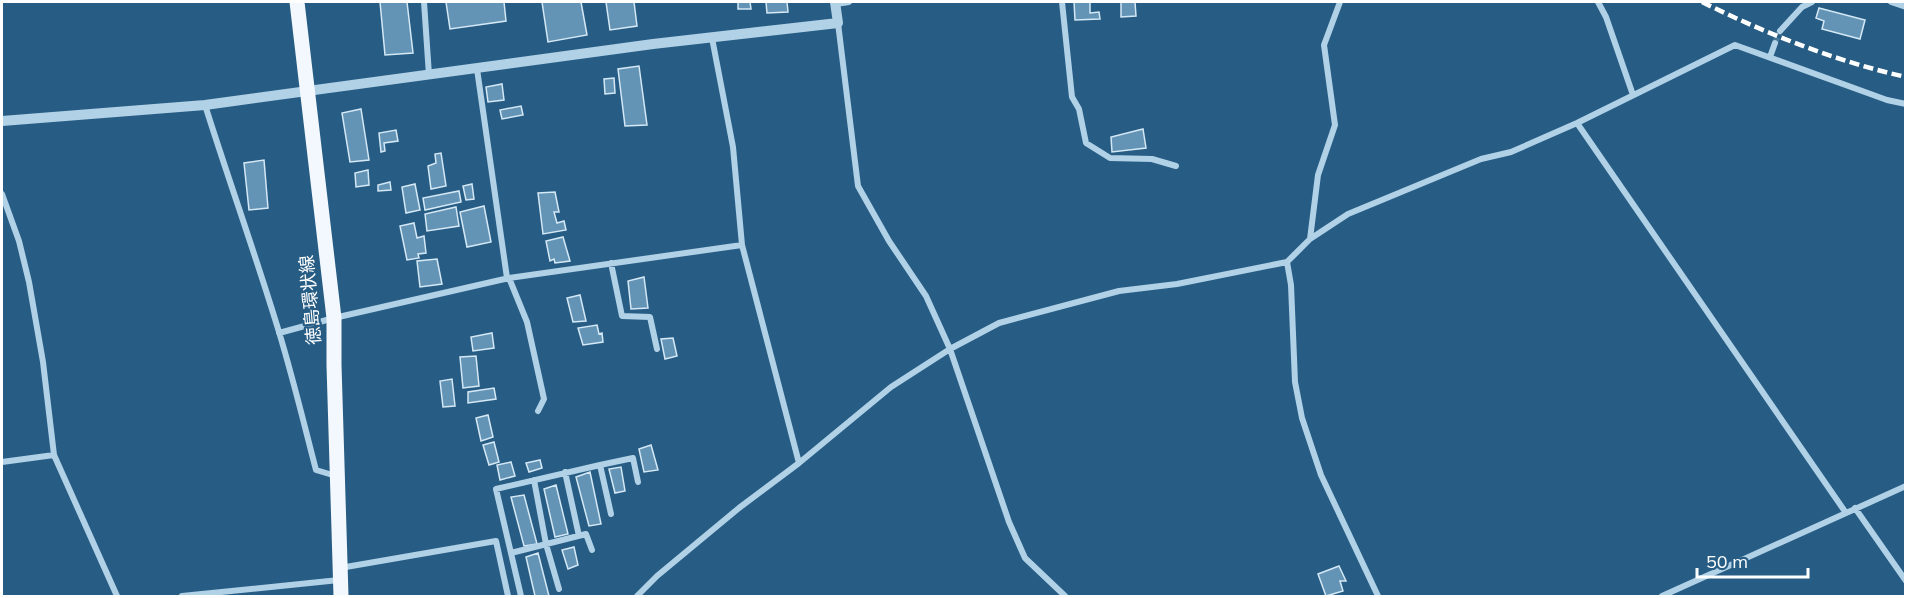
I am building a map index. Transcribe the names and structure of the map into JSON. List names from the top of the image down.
{
  "streets": {
    "main road": ["徳島環状線"]
  },
  "scale_bar": "50 m"
}
